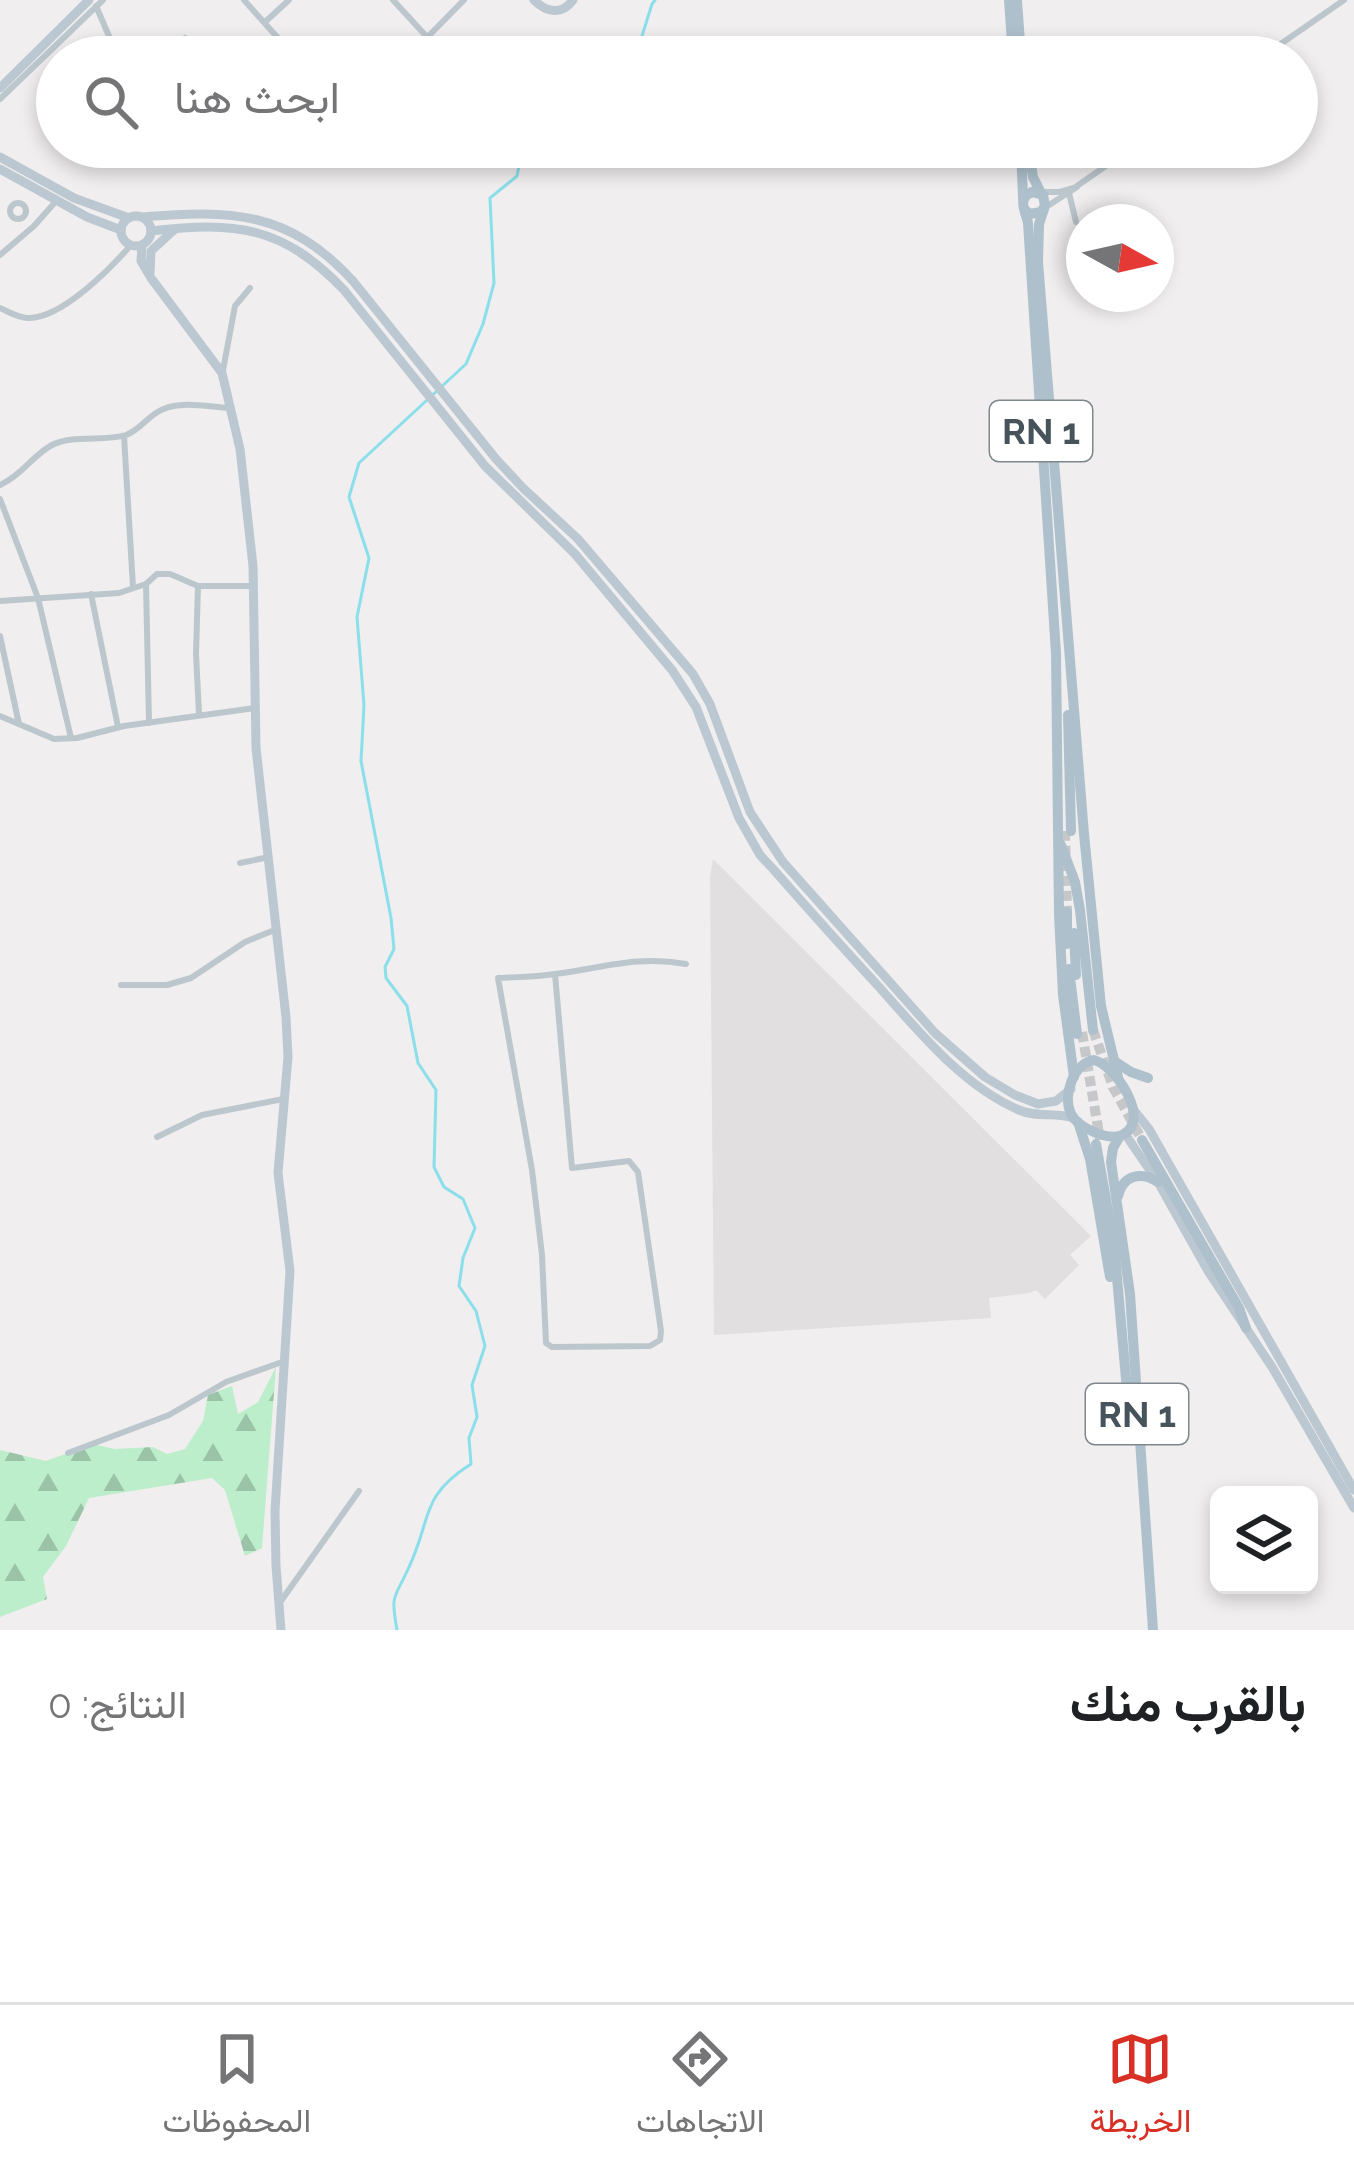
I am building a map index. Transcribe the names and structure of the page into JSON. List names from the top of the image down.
{
  "streets": {
    "main road": ["RN 1"]
  },
  "north": "right",
  "page": {
    "search": "ابحث هنا",
    "heading": ["بالقرب منك", "النتائج: 0"],
    "nav": ["الخريطة", "الاتجاهات", "المحفوظات"]
  }
}
